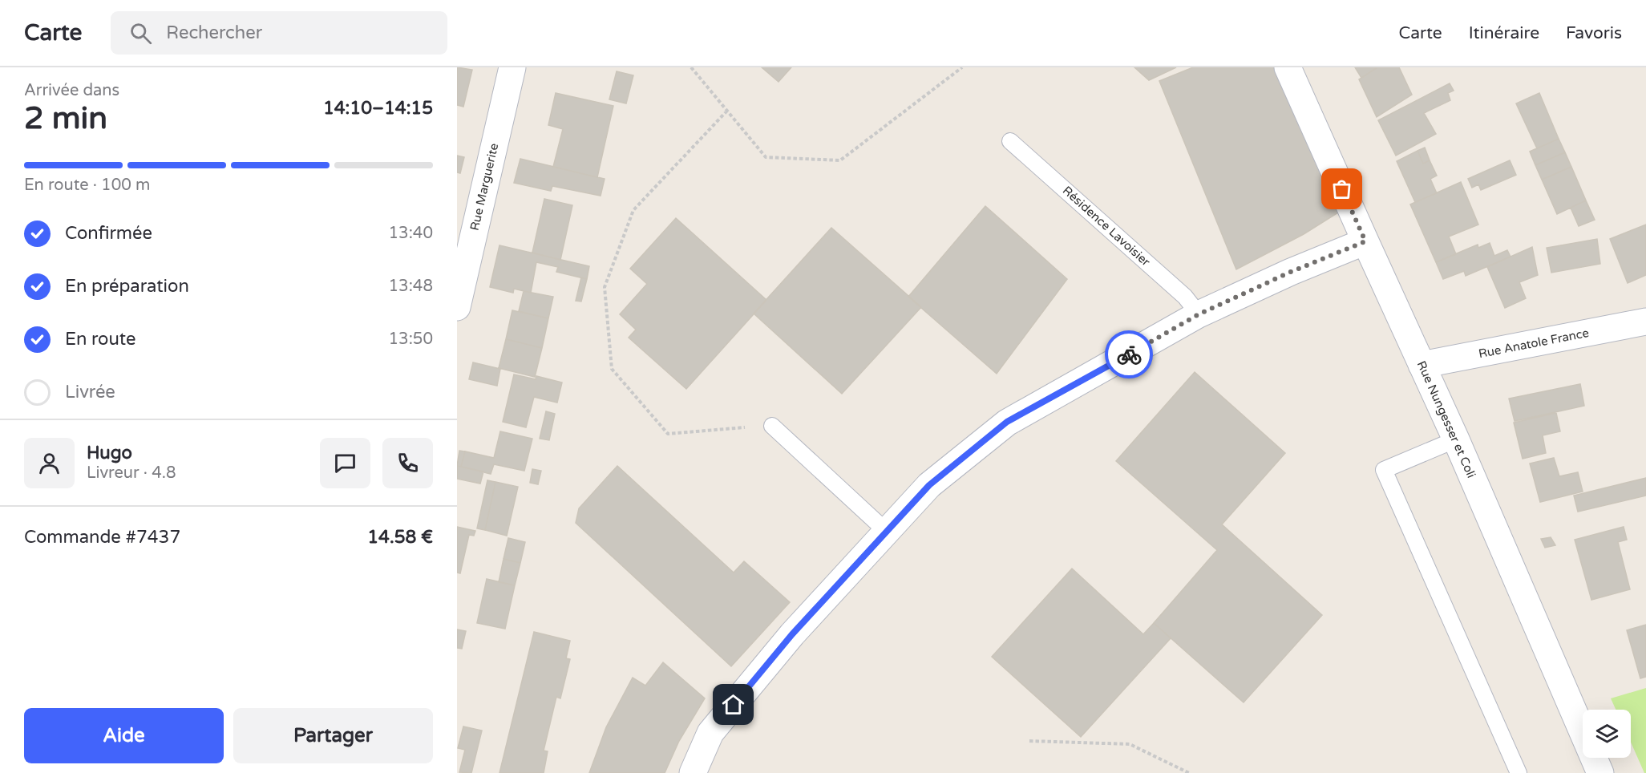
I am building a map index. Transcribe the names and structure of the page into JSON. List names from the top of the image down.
{
  "streets": {
    "street": ["Rue Marguerite", "Rue Anatole France", "Rue Nungesser et Coli"],
    "lane": ["Résidence Lavoisier"]
  },
  "crossings": [
    ["Rue Anatole France", "Rue Nungesser et Coli"]
  ],
  "page": {
    "header": "Carte",
    "search": "Rechercher",
    "nav": ["Carte", "Itinéraire", "Favoris"],
    "heading": ["2 min", "Arrivée dans", "14:10–14:15"],
    "panel": [
      "Hugo",
      "Livreur · 4.8",
      "Commande #7437",
      "14.58 €"
    ],
    "bar": "En route · 100 m",
    "list": [
      ["Confirmée", "13:40"],
      ["En préparation", "13:48"],
      ["En route", "13:50"],
      "Livrée"
    ],
    "buttons": ["Aide", "Partager"]
  }
}
